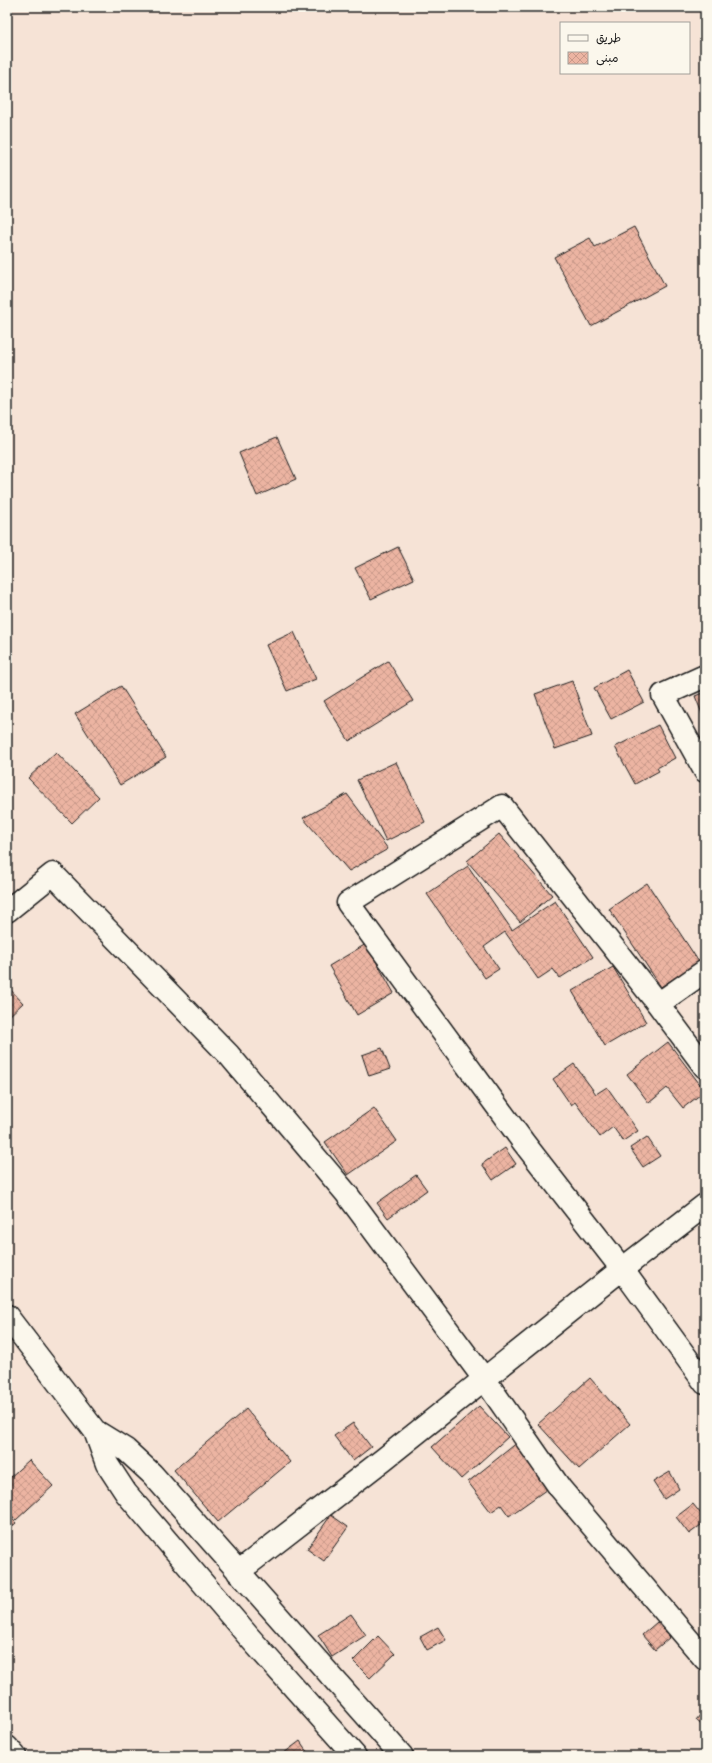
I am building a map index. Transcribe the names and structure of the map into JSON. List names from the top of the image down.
{
  "legend": ["طريق", "مبنى"]
}
